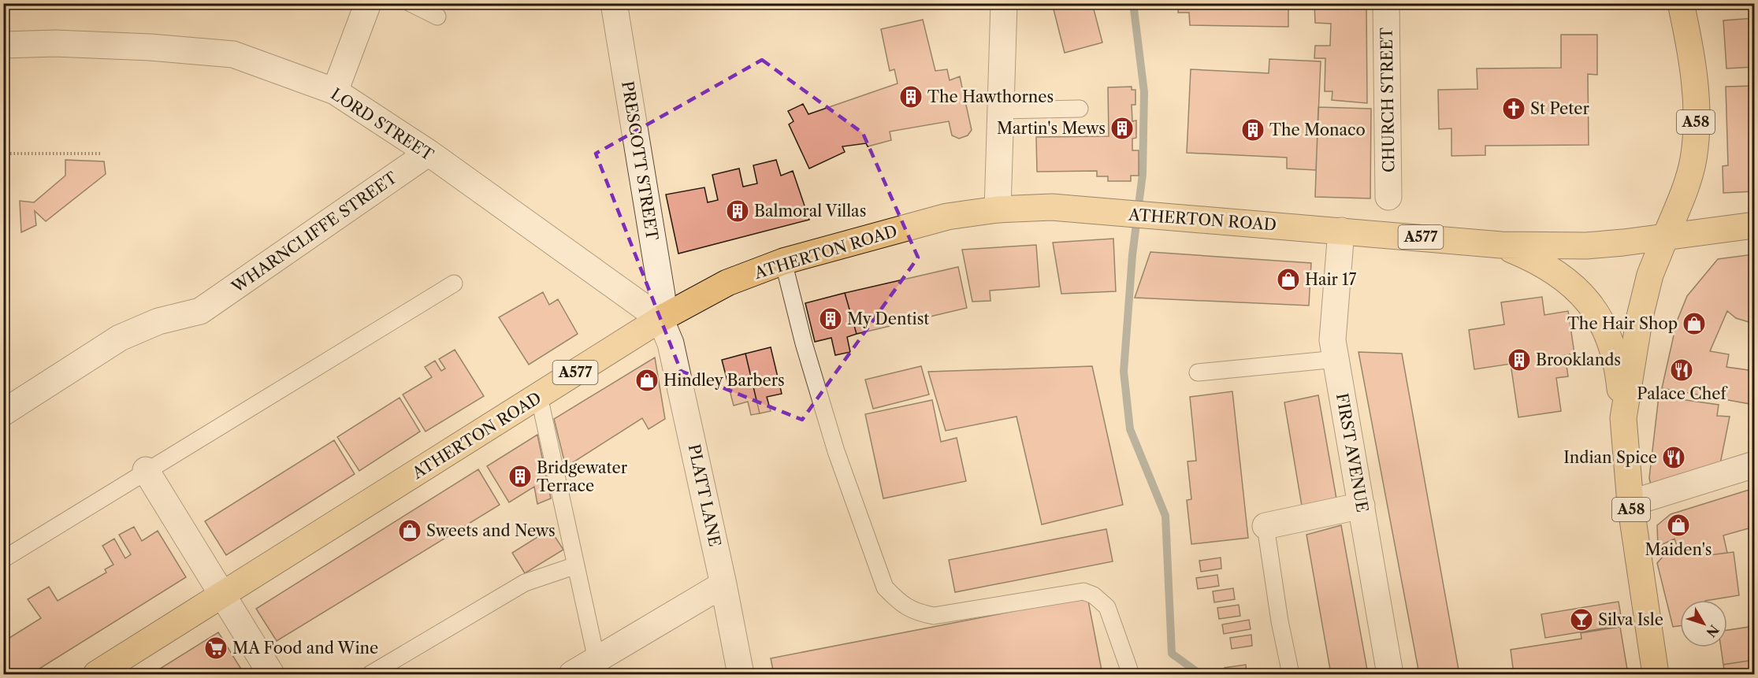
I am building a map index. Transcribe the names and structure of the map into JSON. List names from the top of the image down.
{
  "streets": {
    "main road": ["A58", "ATHERTON ROAD", "A577"],
    "street": [
      "CHURCH STREET",
      "LORD STREET",
      "PRESCOTT STREET",
      "WHARNCLIFFE STREET",
      "FIRST AVENUE",
      "PLATT LANE"
    ]
  },
  "crossings": [
    ["A58", "ATHERTON ROAD"],
    ["A58", "A577"],
    ["LORD STREET", "PRESCOTT STREET"],
    ["LORD STREET", "ATHERTON ROAD"],
    ["LORD STREET", "WHARNCLIFFE STREET"],
    ["LORD STREET", "PLATT LANE"],
    ["PRESCOTT STREET", "ATHERTON ROAD"],
    ["PRESCOTT STREET", "PLATT LANE"],
    ["ATHERTON ROAD", "A577"],
    ["ATHERTON ROAD", "FIRST AVENUE"],
    ["ATHERTON ROAD", "PLATT LANE"]
  ],
  "places": {
    "building": [
      "The Hawthornes",
      "Martin's Mews",
      "The Monaco",
      "Balmoral Villas",
      "My Dentist",
      "Brooklands",
      "Bridgewater Terrace"
    ],
    "church": ["St Peter"],
    "shop": [
      "Hair 17",
      "The Hair Shop",
      "Hindley Barbers",
      "Maiden's",
      "Sweets and News"
    ],
    "restaurant": ["Palace Chef", "Indian Spice"],
    "bar": ["Silva Isle"],
    "supermarket": ["MA Food and Wine"]
  },
  "north": "bottom right"
}
